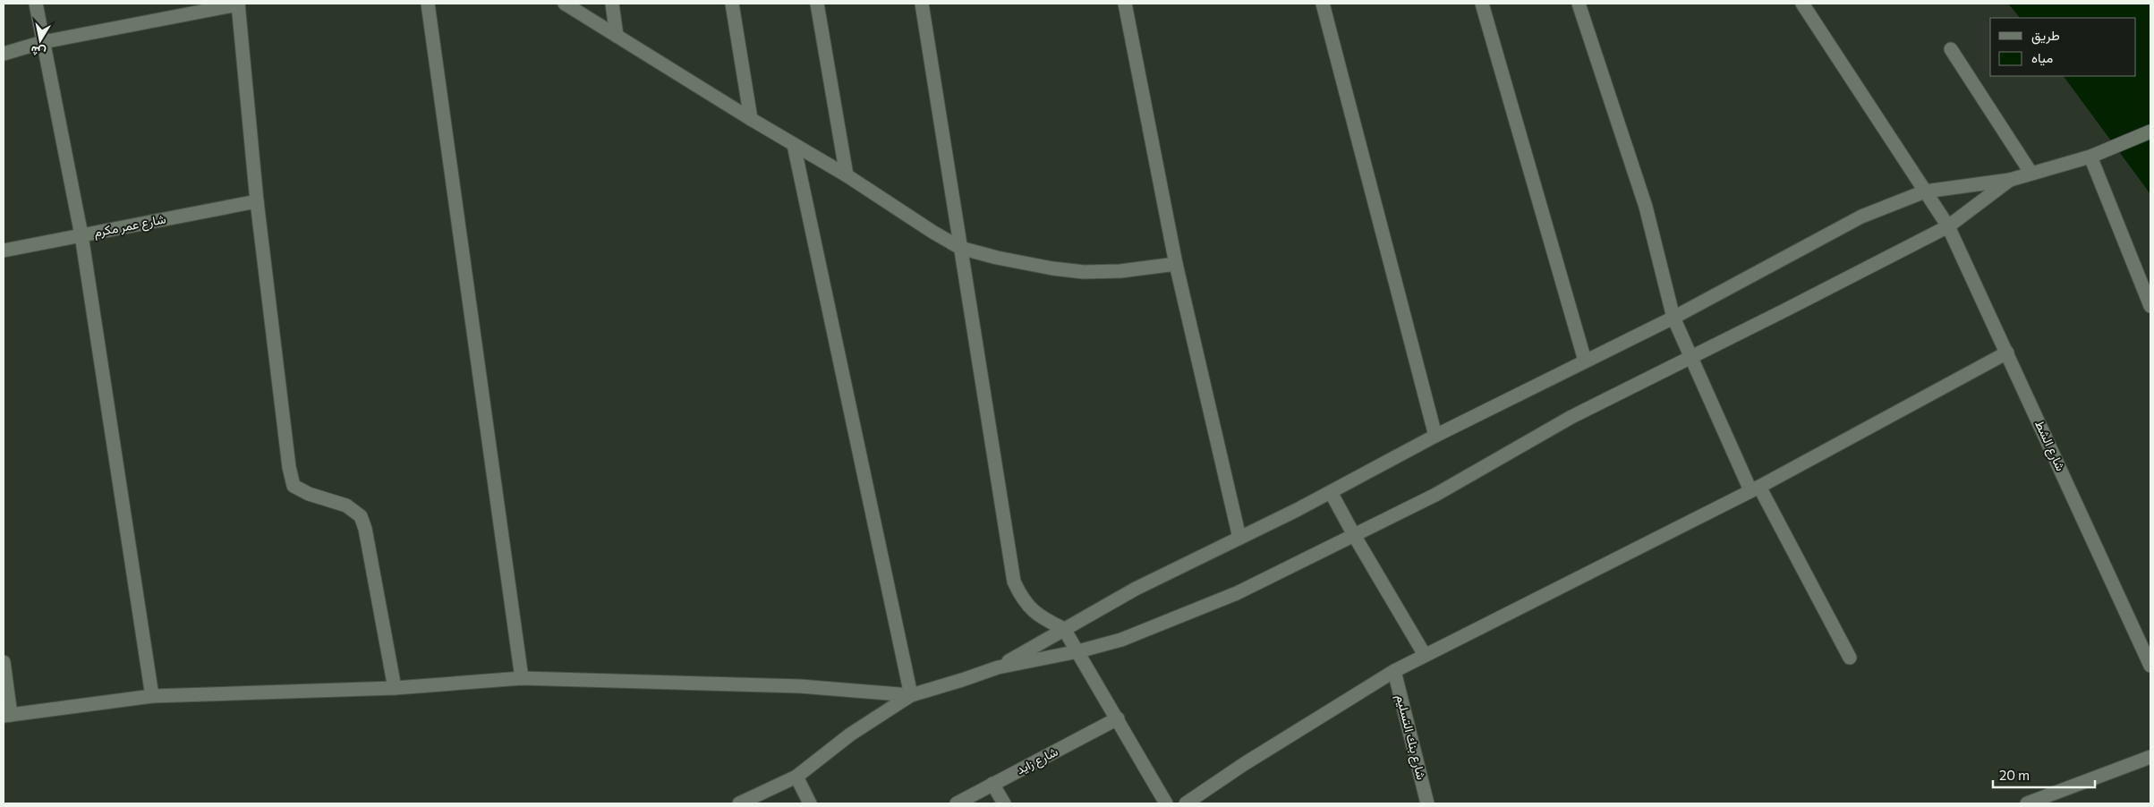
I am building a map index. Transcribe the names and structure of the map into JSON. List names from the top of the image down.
{
  "streets": {
    "street": [
      "شارع عمر مكرم",
      "شارع الشط",
      "شارع بنك التسليم",
      "شارع زايد"
    ]
  },
  "legend": ["طريق", "مياه"],
  "scale_bar": "20 m",
  "north": "bottom"
}
